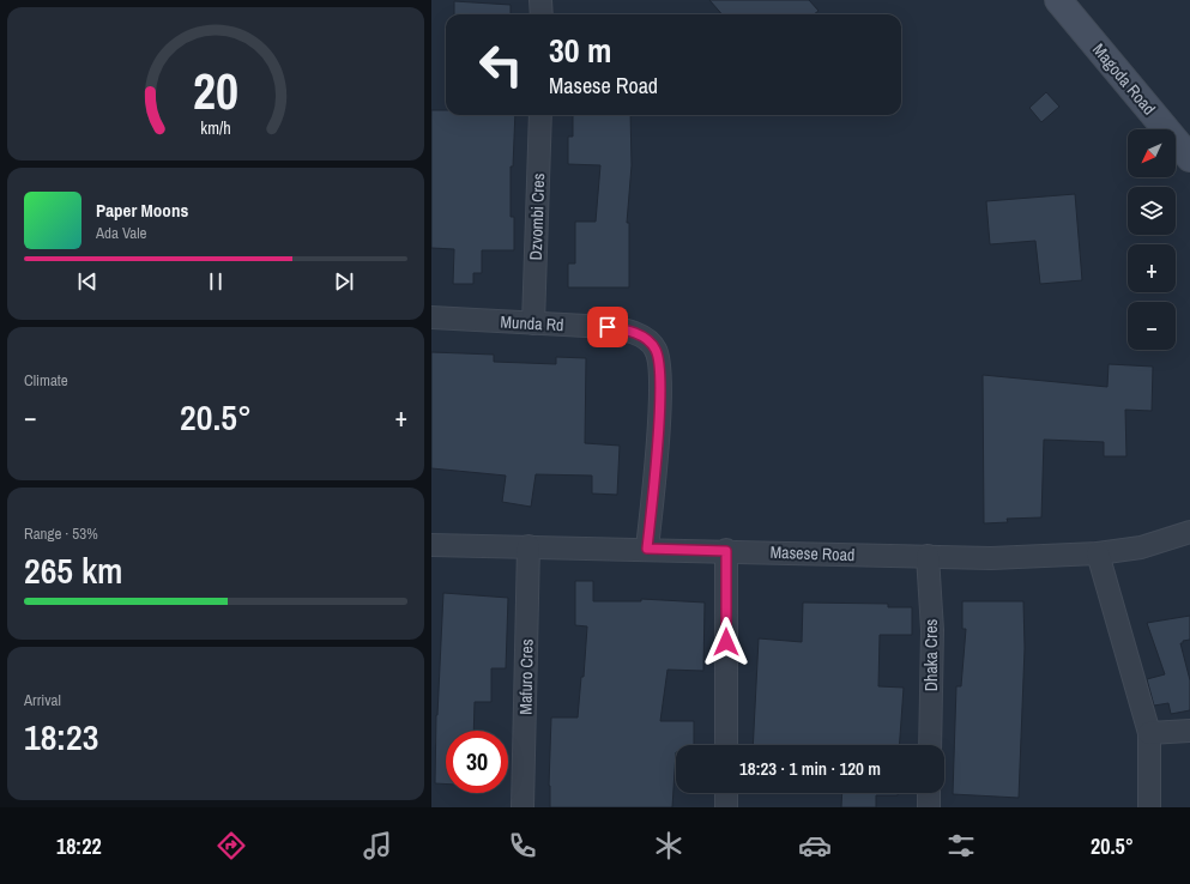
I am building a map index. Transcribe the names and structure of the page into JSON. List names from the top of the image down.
{
  "streets": {
    "street": [
      "Magoda Road",
      "Dzvombi Cres",
      "Munda Rd",
      "Masese Road",
      "Dhaka Cres",
      "Mafuro Cres"
    ]
  },
  "crossings": [
    ["Dzvombi Cres", "Munda Rd"],
    ["Munda Rd", "Masese Road"],
    ["Masese Road", "Dhaka Cres"],
    ["Masese Road", "Mafuro Cres"]
  ],
  "north": "bottom left",
  "page": {
    "turn": ["30 m", "Masese Road"],
    "map_buttons": ["+", "−"],
    "song": ["Paper Moons", "Ada Vale"],
    "tile": [
      "Climate",
      ["Range · 53%", "265 km"],
      ["Arrival", "18:23"]
    ],
    "heat": ["−", "20.5°", "+"],
    "limit": "30",
    "trip": "18:23 · 1 min · 120 m",
    "tabs": ["18:22", "20.5°"],
    "gauge": ["20", "km/h"]
  }
}
